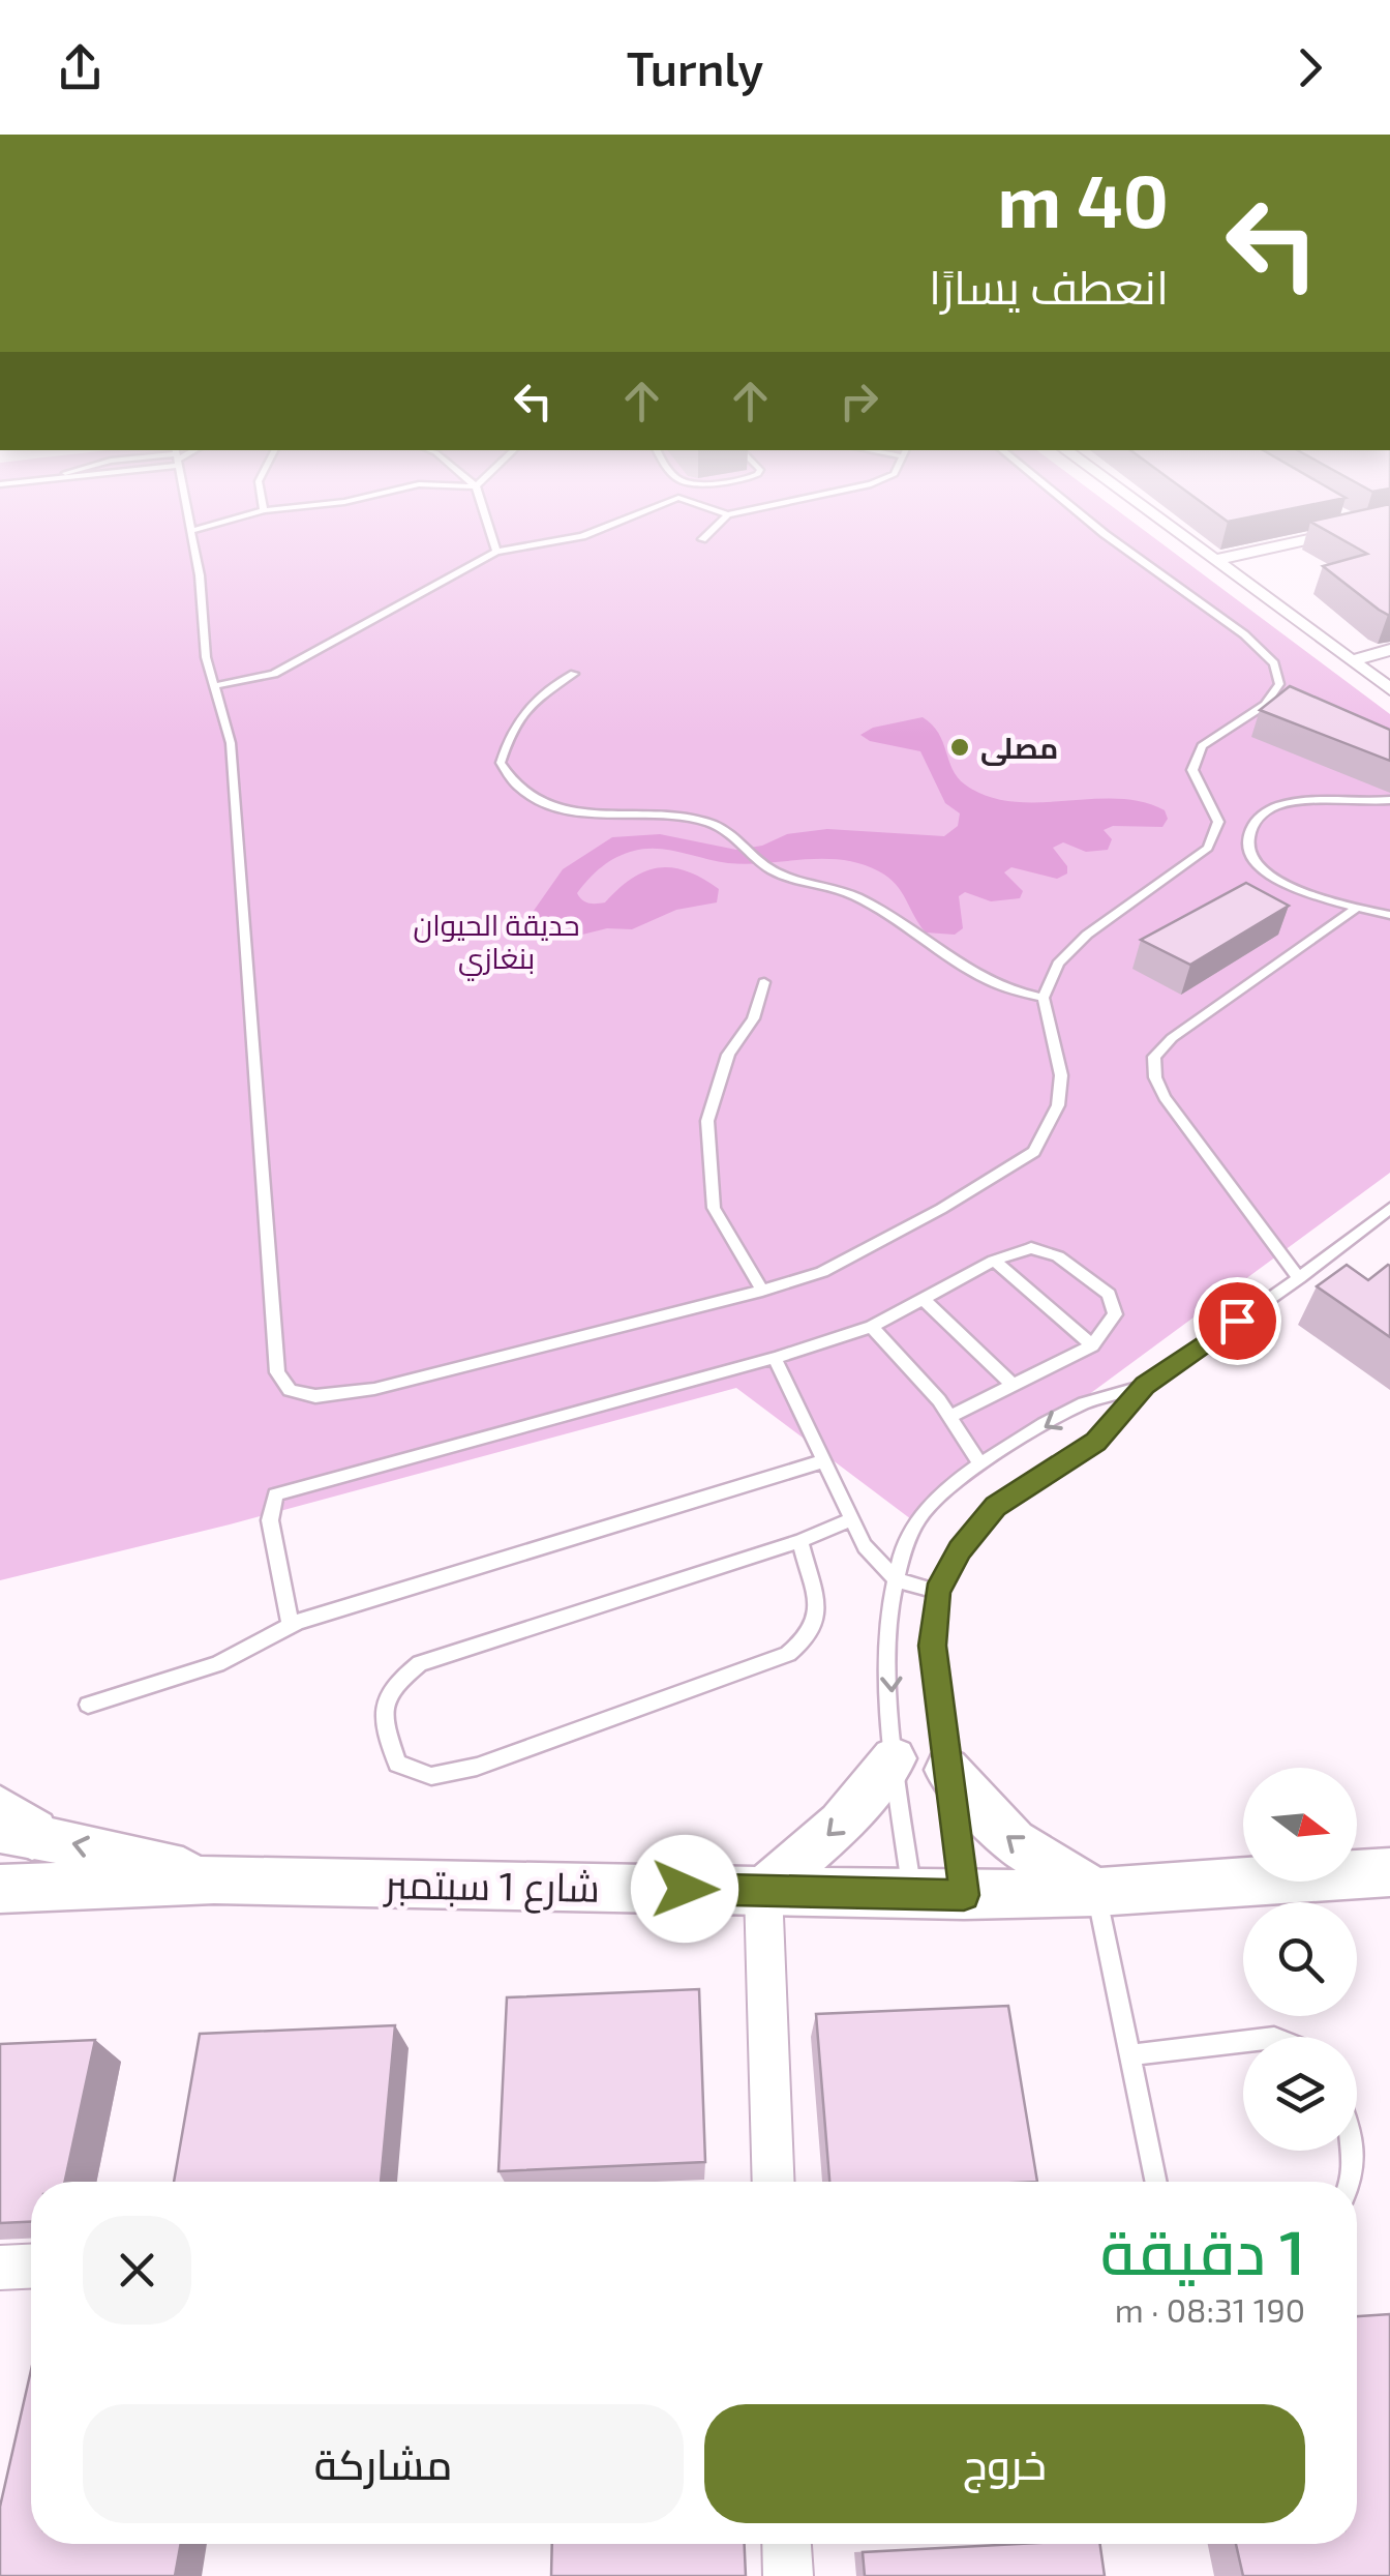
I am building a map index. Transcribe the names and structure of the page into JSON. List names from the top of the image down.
{
  "streets": {
    "street": ["شارع 1 سبتمبر"]
  },
  "parks": ["حديقة الحيوان بنغازي"],
  "places": ["مصلى"],
  "north": "right",
  "page": {
    "header": "Turnly",
    "turn": ["40 m", "انعطف يسارًا"],
    "heading": ["1 دقيقة", "190 m · 08:31"],
    "buttons": ["خروج", "مشاركة"]
  }
}
